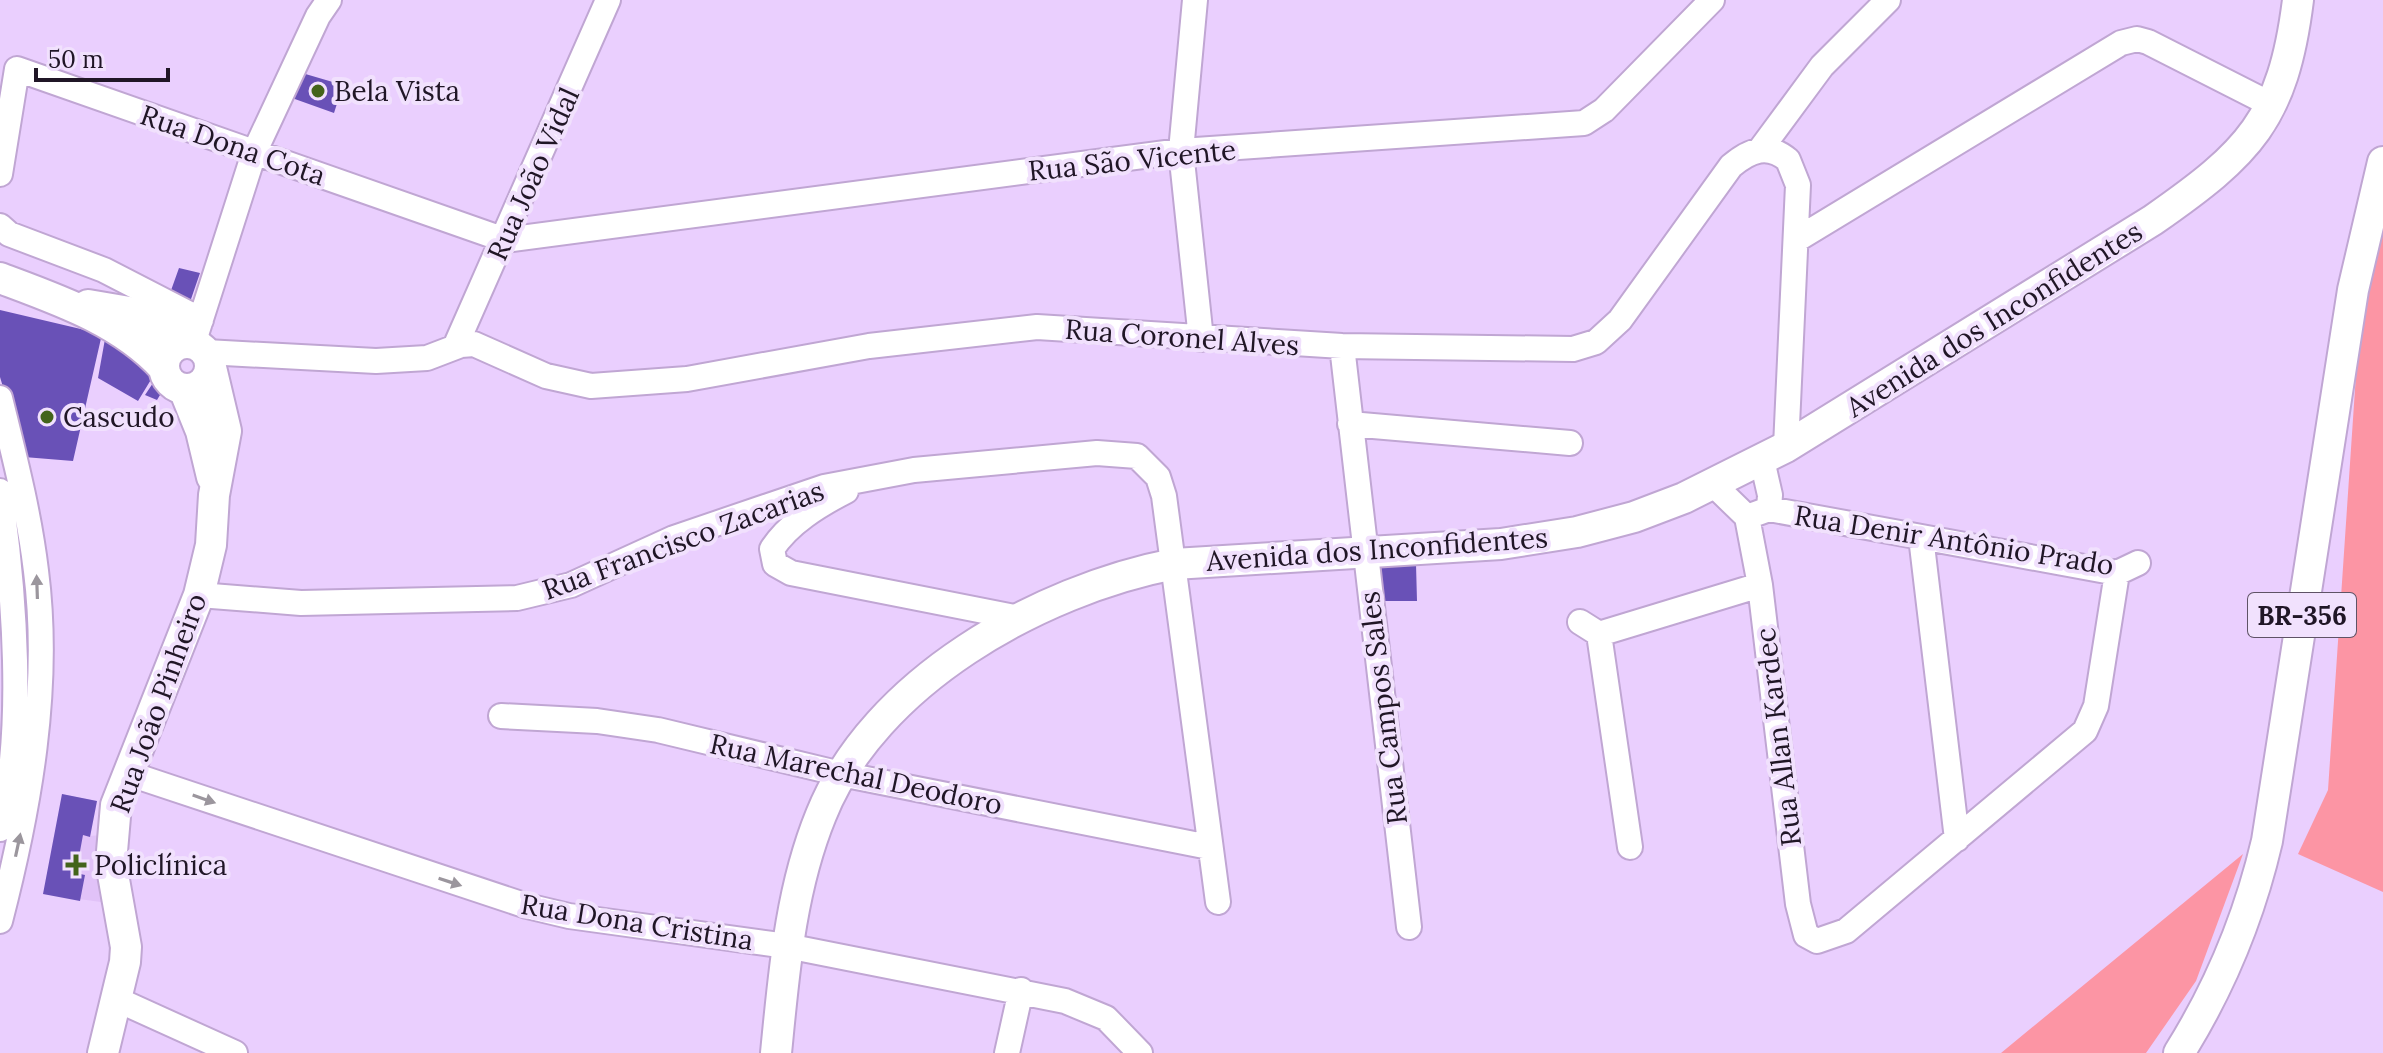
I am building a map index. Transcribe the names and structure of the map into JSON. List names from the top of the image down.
{
  "streets": {
    "main road": ["Avenida dos Inconfidentes", "BR-356", "Rua João Pinheiro"],
    "street": [
      "Rua Dona Cota",
      "Rua São Vicente",
      "Rua João Vidal",
      "Rua Coronel Alves",
      "Rua Francisco Zacarias",
      "Rua Denir Antônio Prado",
      "Rua Campos Sales",
      "Rua Allan Kardec",
      "Rua Marechal Deodoro",
      "Rua Dona Cristina"
    ]
  },
  "crossings": [
    ["Rua Dona Cota", "Rua São Vicente"],
    ["Rua Dona Cota", "Rua João Vidal"],
    ["Rua São Vicente", "Rua João Vidal"],
    ["Rua João Vidal", "Rua Coronel Alves"],
    ["Avenida dos Inconfidentes", "Rua Francisco Zacarias"],
    ["Avenida dos Inconfidentes", "Rua Campos Sales"],
    ["Avenida dos Inconfidentes", "Rua Allan Kardec"],
    ["Avenida dos Inconfidentes", "Rua Marechal Deodoro"],
    ["Avenida dos Inconfidentes", "Rua Dona Cristina"],
    ["Rua Coronel Alves", "Rua Campos Sales"],
    ["Rua Francisco Zacarias", "Rua João Pinheiro"],
    ["Rua Francisco Zacarias", "Rua Marechal Deodoro"],
    ["Rua Denir Antônio Prado", "Rua Allan Kardec"],
    ["Rua João Pinheiro", "Rua Dona Cristina"]
  ],
  "one_way": ["Rua Dona Cristina"],
  "places": {
    "other": ["Bela Vista", "Cascudo"],
    "health": ["Policlínica"]
  },
  "scale_bar": "50 m"
}
